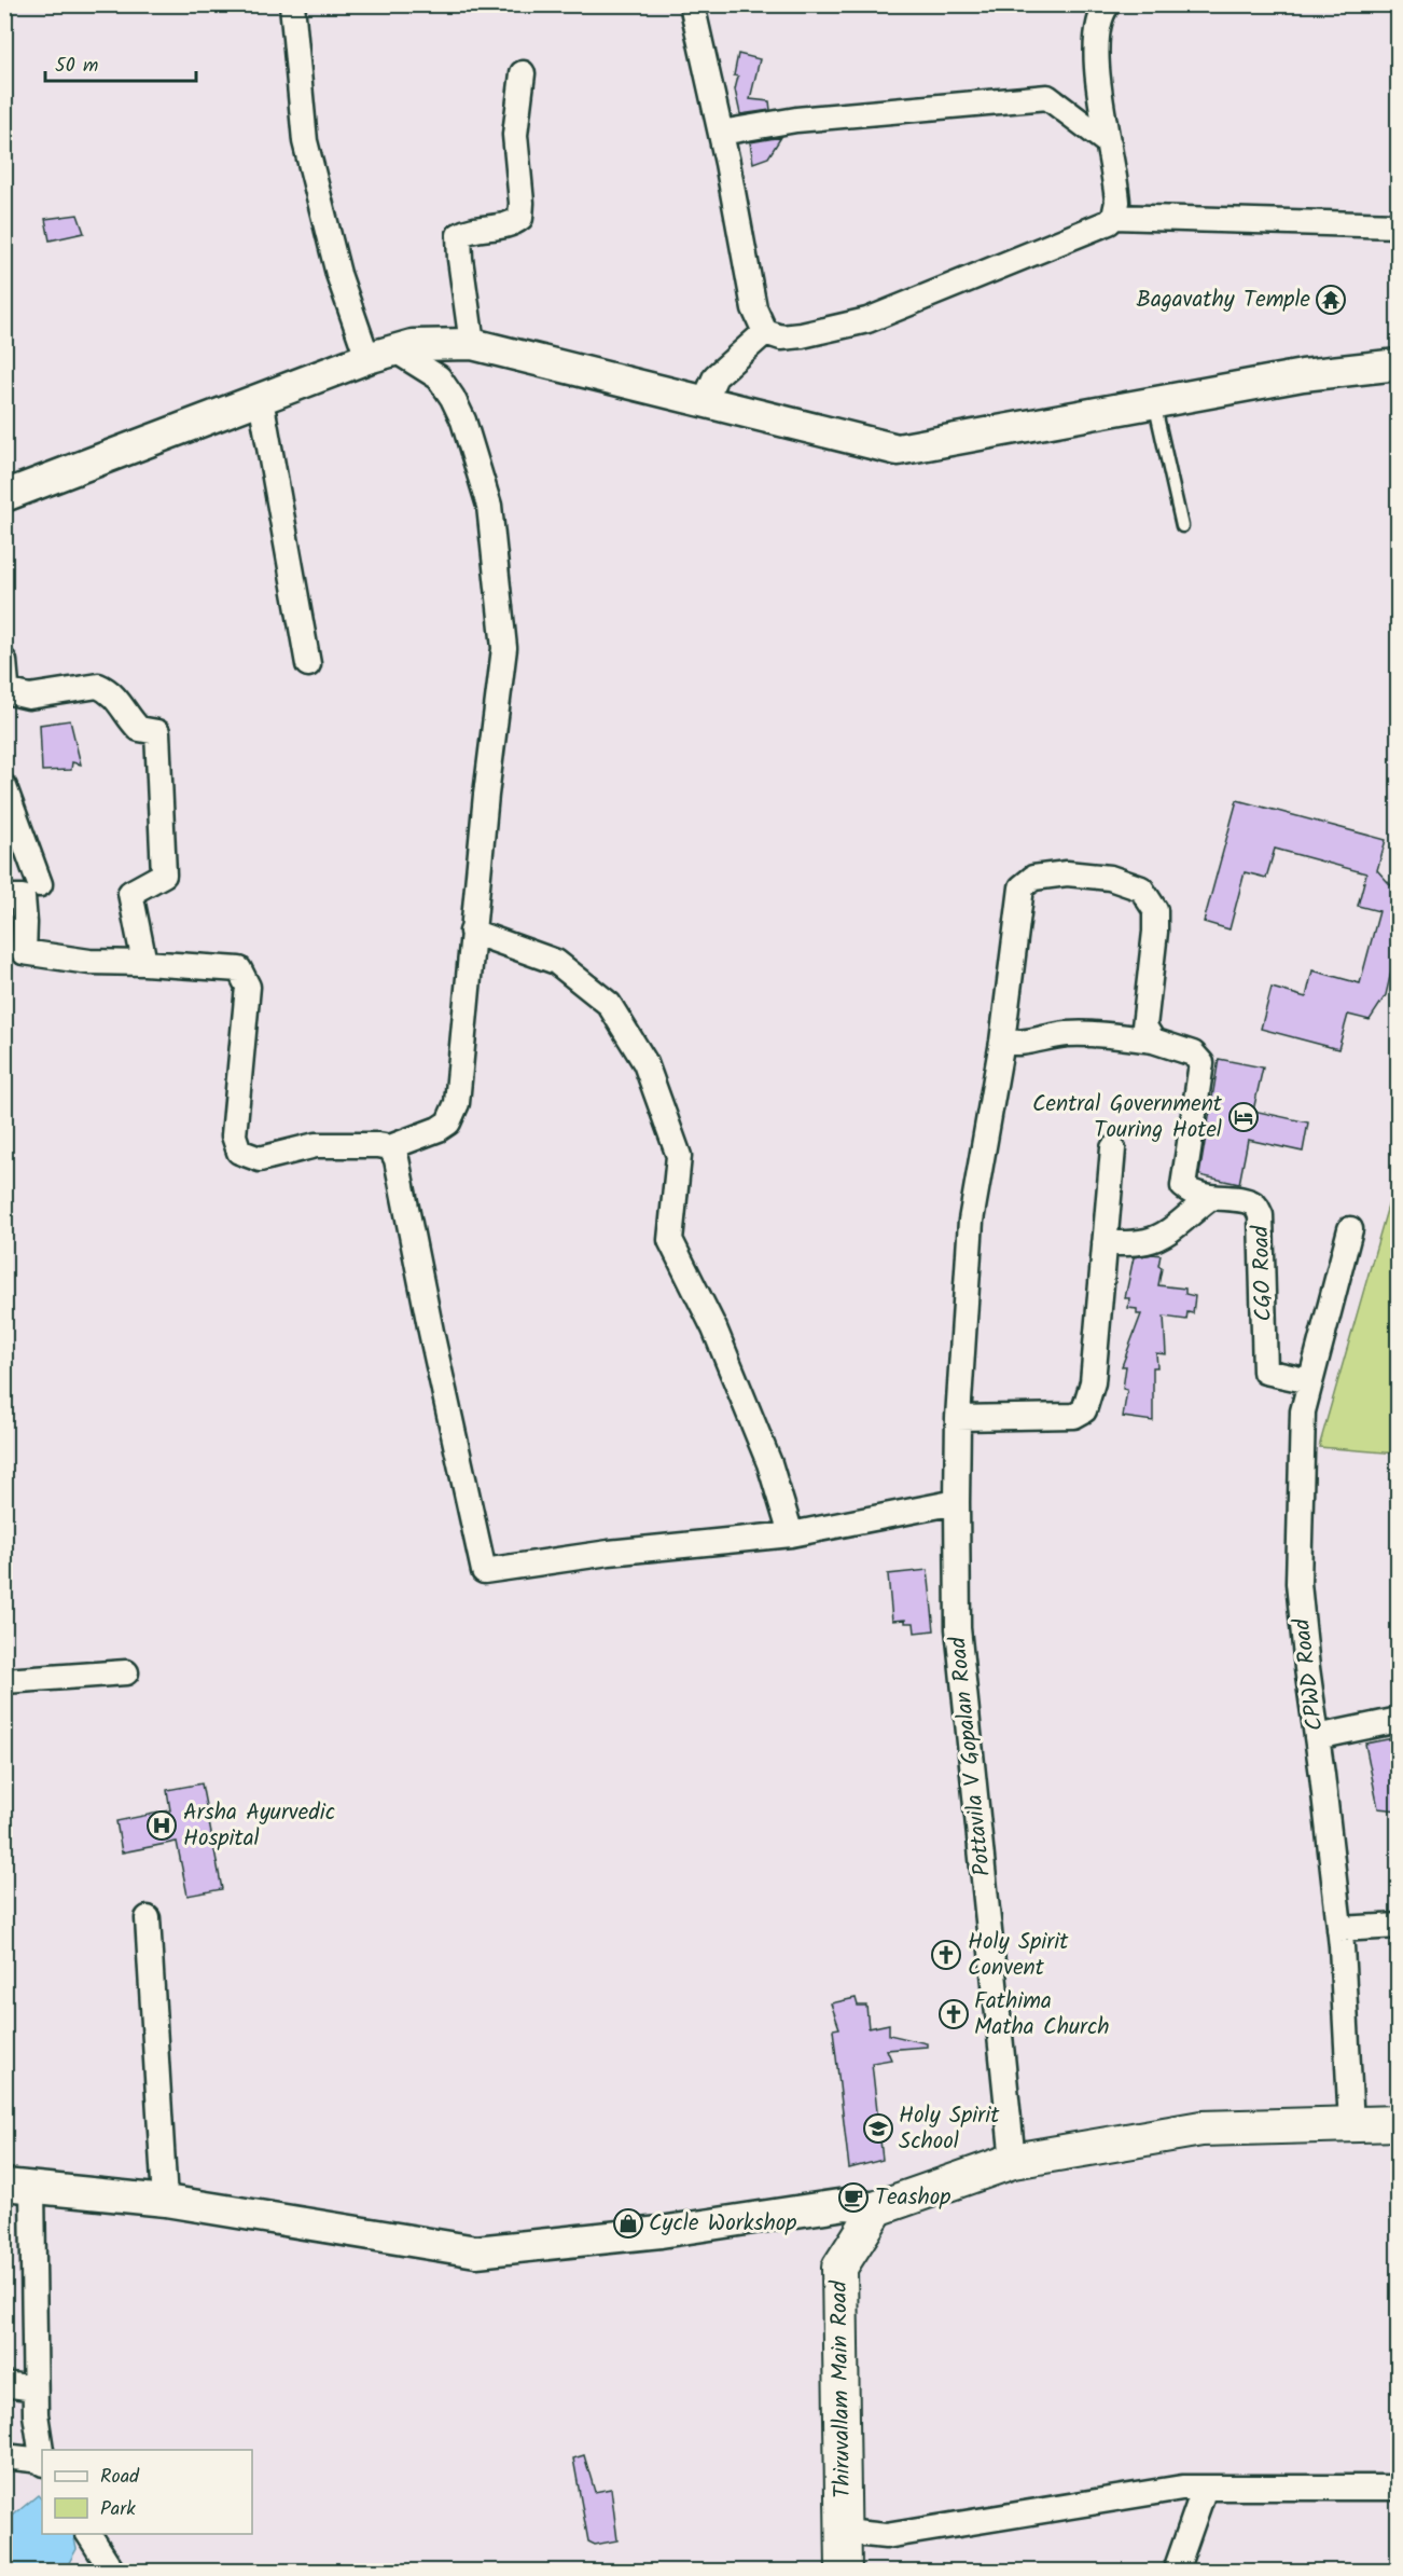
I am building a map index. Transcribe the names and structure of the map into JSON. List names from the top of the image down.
{
  "streets": {
    "main road": ["Thiruvallam Main Road"],
    "street": ["CGO Road", "CPWD Road", "Pottavila V Gopalan Road"]
  },
  "crossings": [
    ["CGO Road", "CPWD Road"],
    ["CGO Road", "Pottavila V Gopalan Road"]
  ],
  "places": {
    "temple": ["Bagavathy Temple"],
    "hotel": ["Central Government Touring Hotel"],
    "hospital": ["Arsha Ayurvedic Hospital"],
    "church": ["Holy Spirit Convent", "Fathima Matha Church"],
    "school or university": ["Holy Spirit School"],
    "cafe": ["Teashop"],
    "shop": ["Cycle Workshop"]
  },
  "legend": ["Road", "Park"],
  "scale_bar": "50 m"
}
